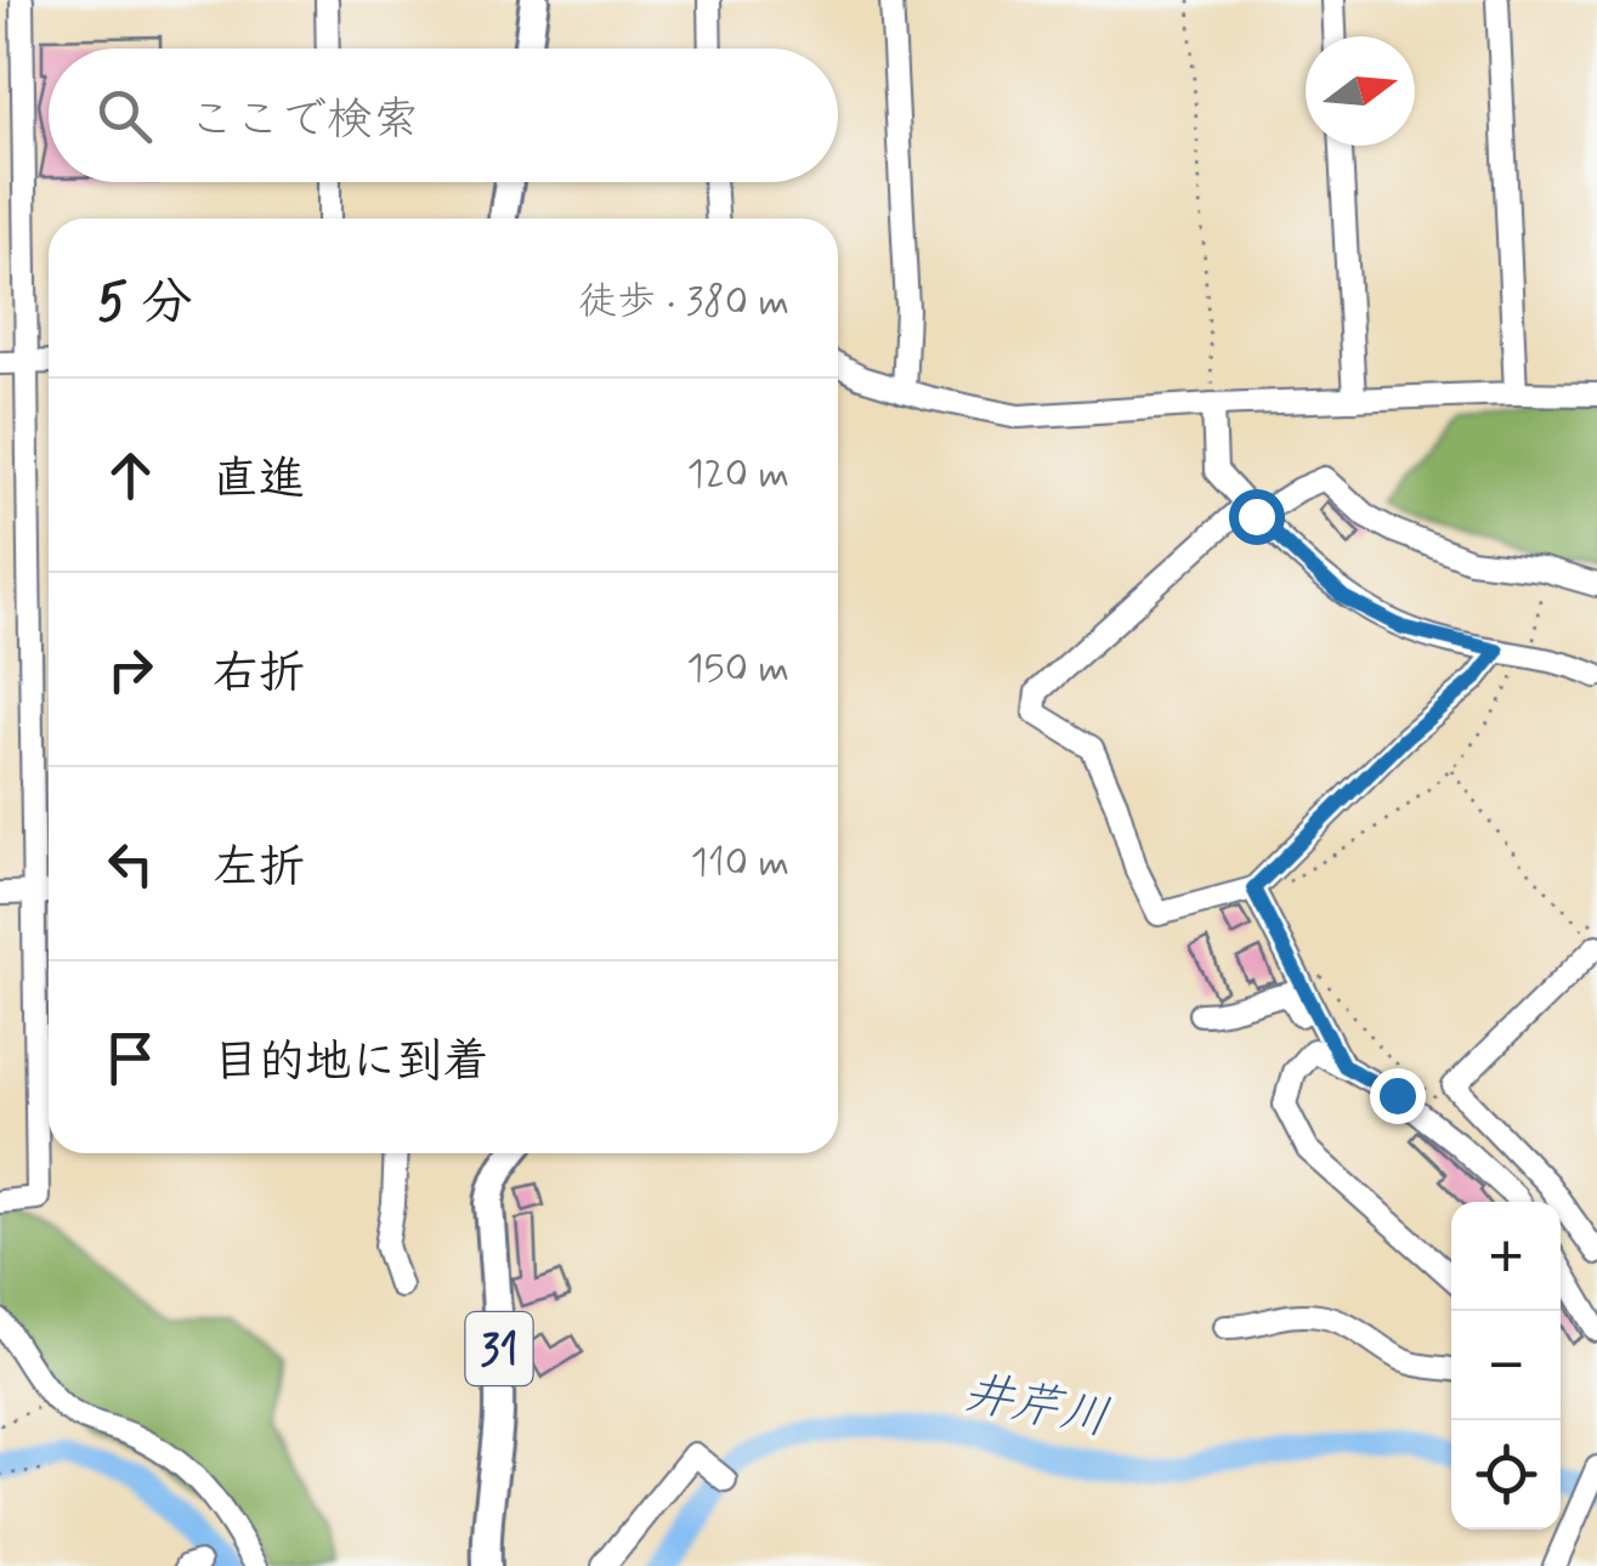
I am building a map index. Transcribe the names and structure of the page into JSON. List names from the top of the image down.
{
  "streets": {
    "main road": ["31"]
  },
  "water": ["井芹川"],
  "north": "right",
  "page": {
    "search": "ここで検索",
    "heading": ["5 分", "徒歩 · 380 m"],
    "list": [
      ["直進", "120 m"],
      ["右折", "150 m"],
      ["左折", "110 m"],
      "目的地に到着"
    ],
    "map_buttons": ["+", "−"]
  }
}
